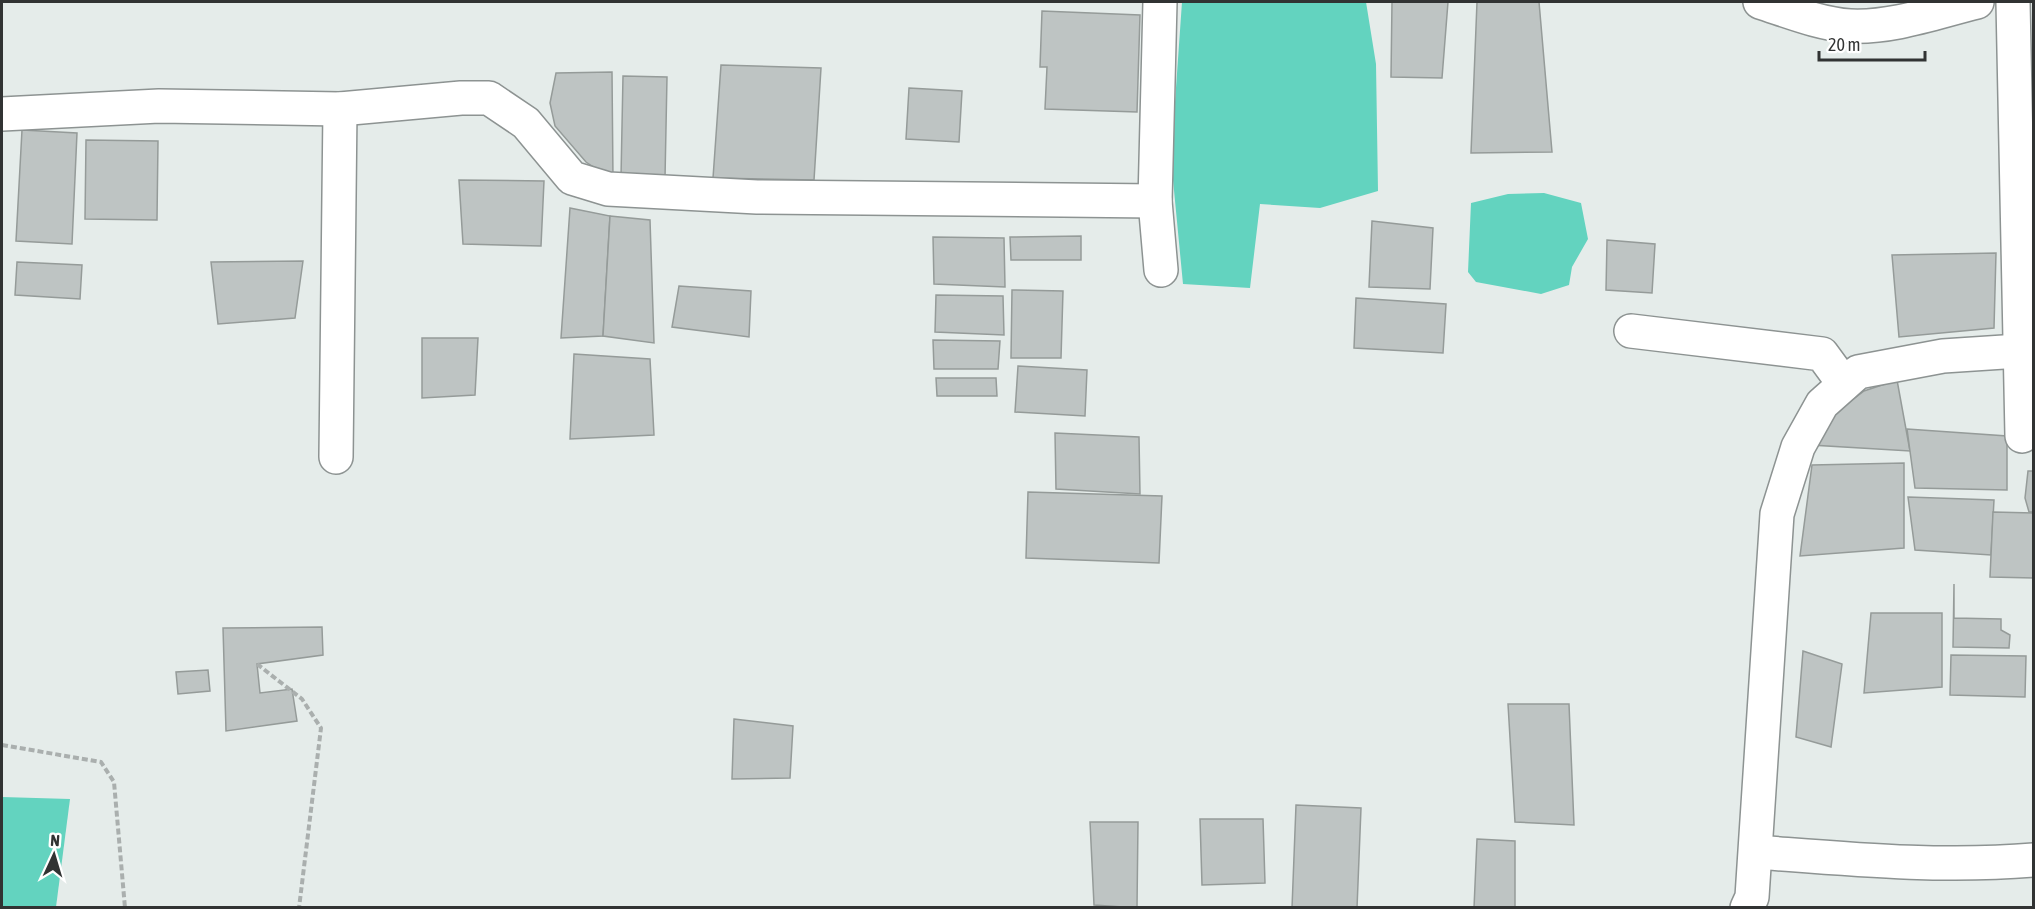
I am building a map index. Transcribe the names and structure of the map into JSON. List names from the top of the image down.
{
  "scale_bar": "20 m",
  "north": "top"
}
